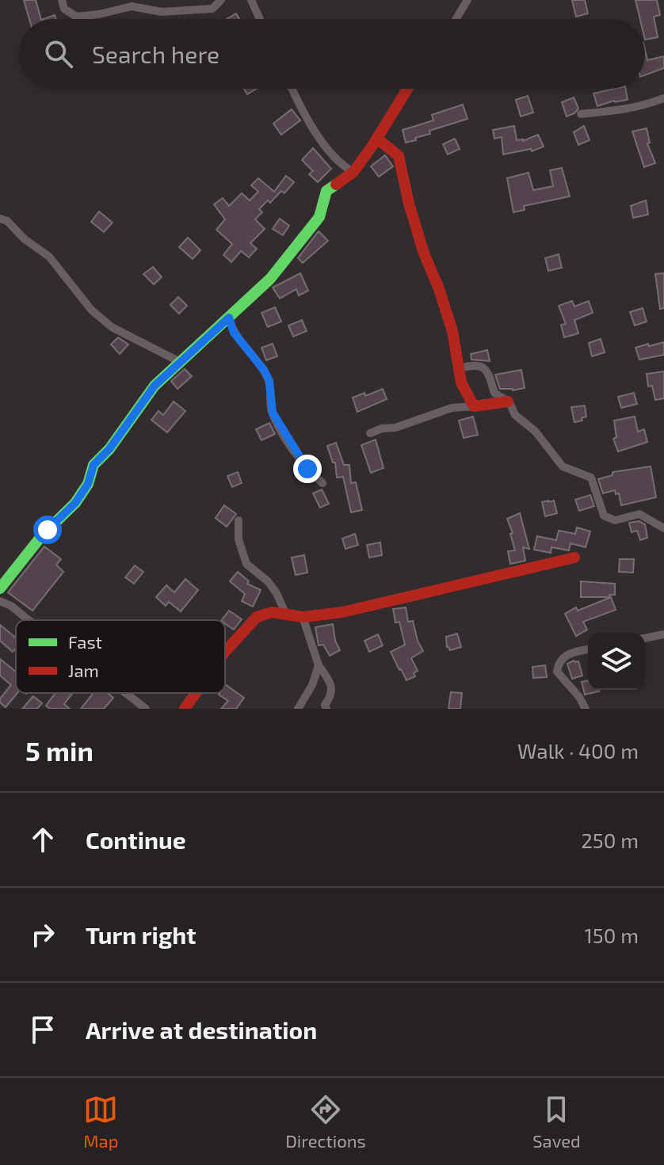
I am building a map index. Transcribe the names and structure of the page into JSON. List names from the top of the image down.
{
  "legend": ["Fast", "Jam"],
  "page": {
    "search": "Search here",
    "heading": ["5 min", "Walk · 400 m"],
    "list": [
      ["Continue", "250 m"],
      ["Turn right", "150 m"],
      "Arrive at destination"
    ],
    "nav": ["Map", "Directions", "Saved"]
  }
}
